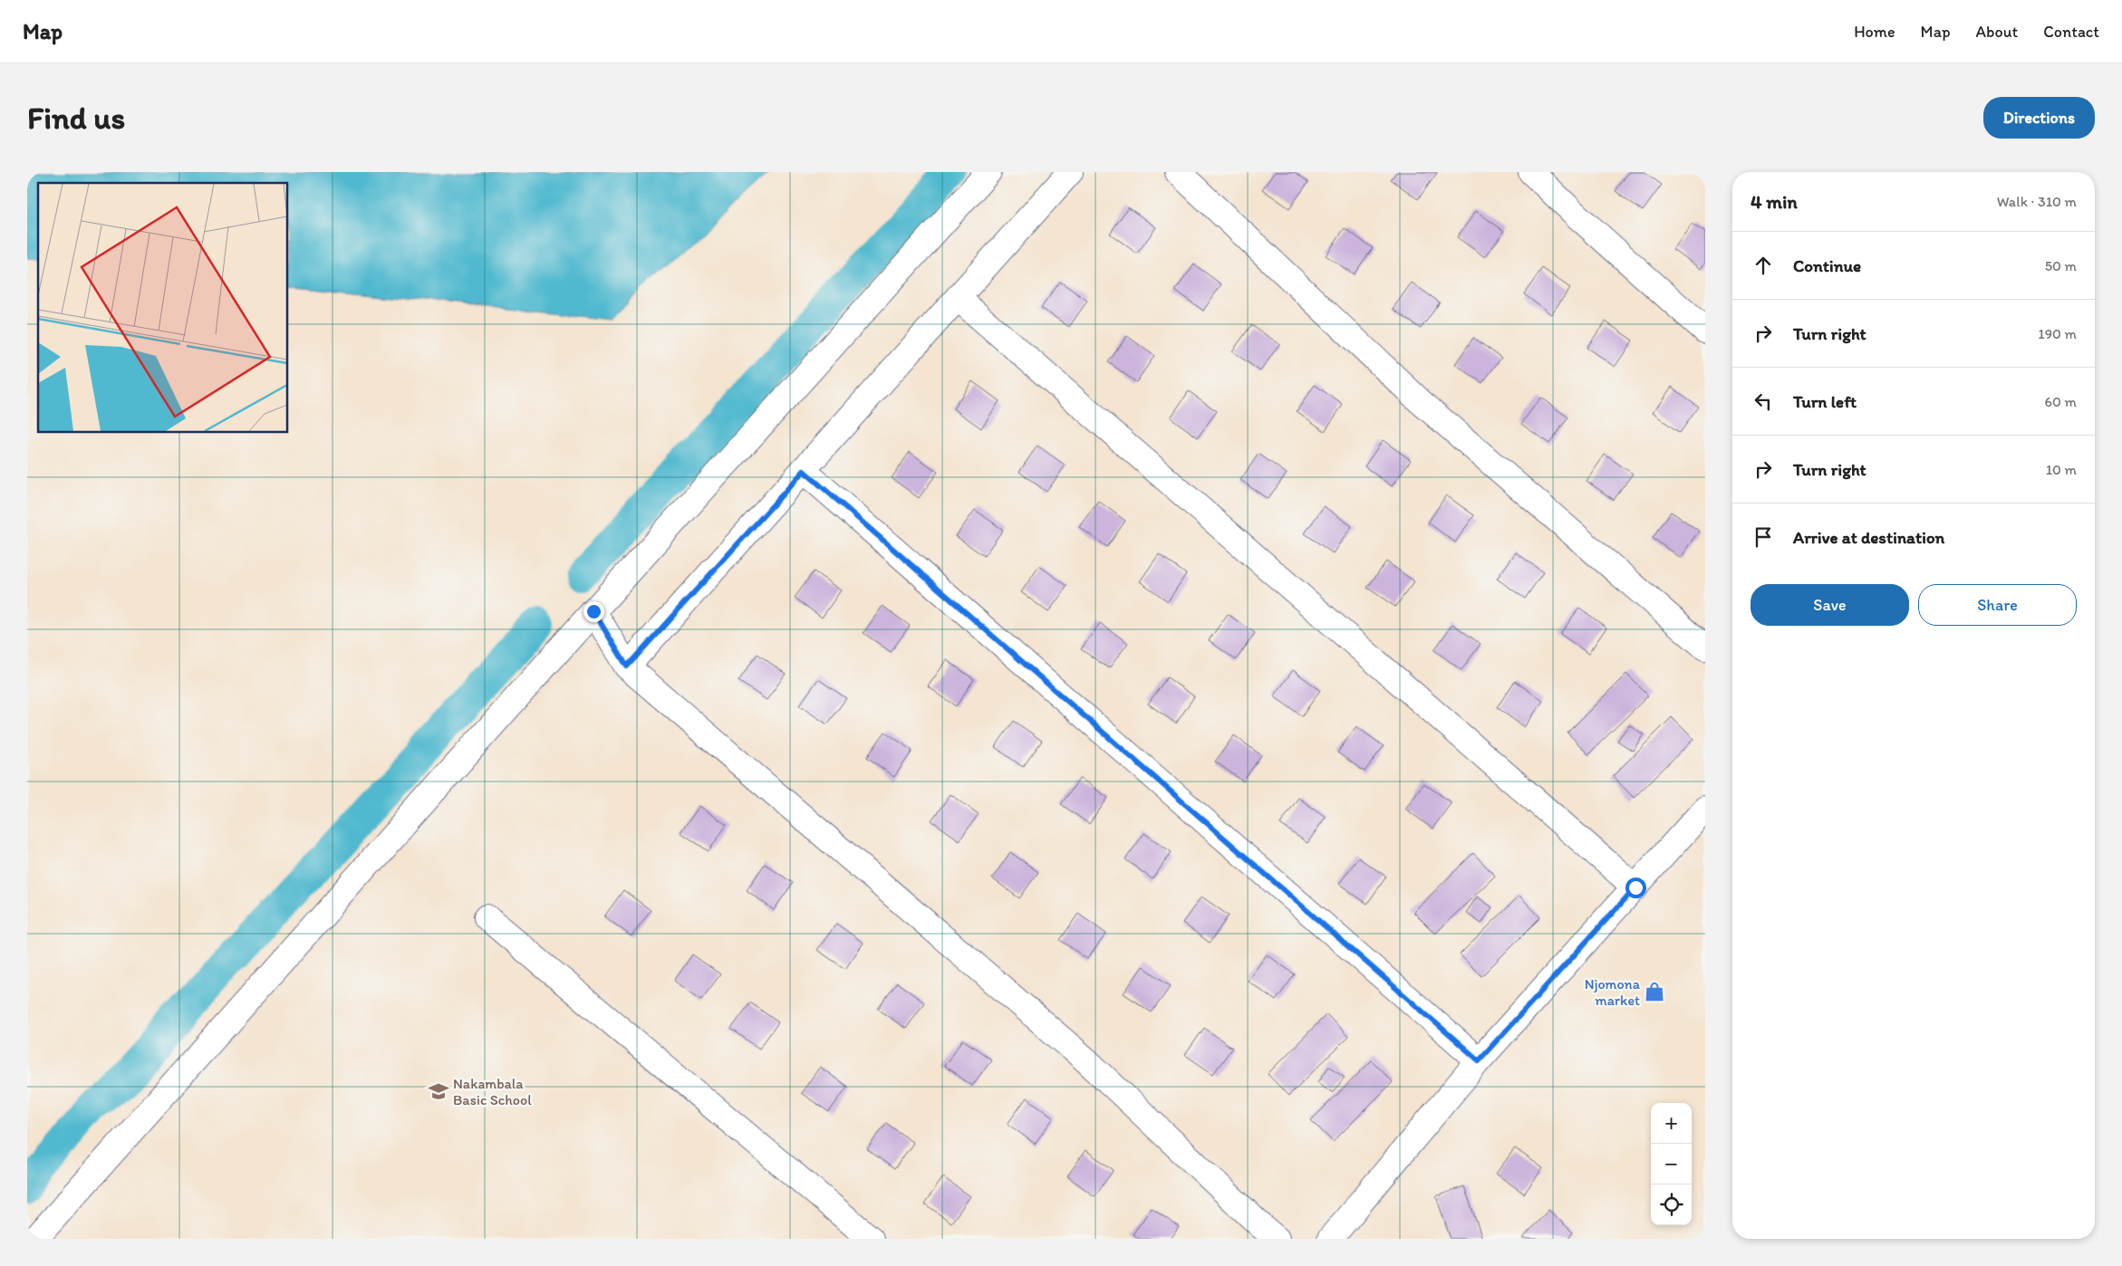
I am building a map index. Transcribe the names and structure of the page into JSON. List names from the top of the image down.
{
  "places": {
    "shop": ["Njomona market"],
    "school or university": ["Nakambala Basic School"]
  },
  "page": {
    "header": "Map",
    "nav": [
      "Home",
      "Map",
      "About",
      "Contact"
    ],
    "buttons": [
      "Directions",
      ["Save", "Share"]
    ],
    "title": "Find us",
    "heading": ["4 min", "Walk · 310 m"],
    "list": [
      ["Continue", "50 m"],
      ["Turn right", "190 m"],
      ["Turn left", "60 m"],
      ["Turn right", "10 m"],
      "Arrive at destination"
    ],
    "map_buttons": ["+", "−"]
  }
}
